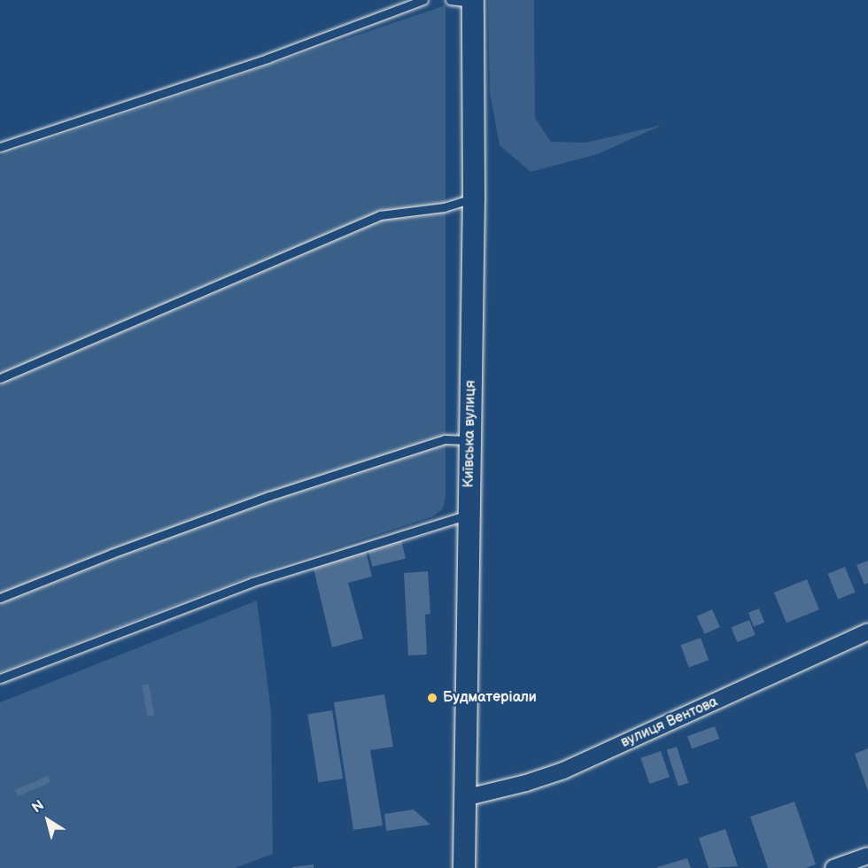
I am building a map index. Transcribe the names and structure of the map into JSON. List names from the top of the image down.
{
  "streets": {
    "main road": ["Київська вулиця"],
    "street": ["вулиця Вентова"]
  },
  "crossings": [
    ["Київська вулиця", "вулиця Вентова"]
  ],
  "places": ["Будматеріали"],
  "north": "top left"
}
